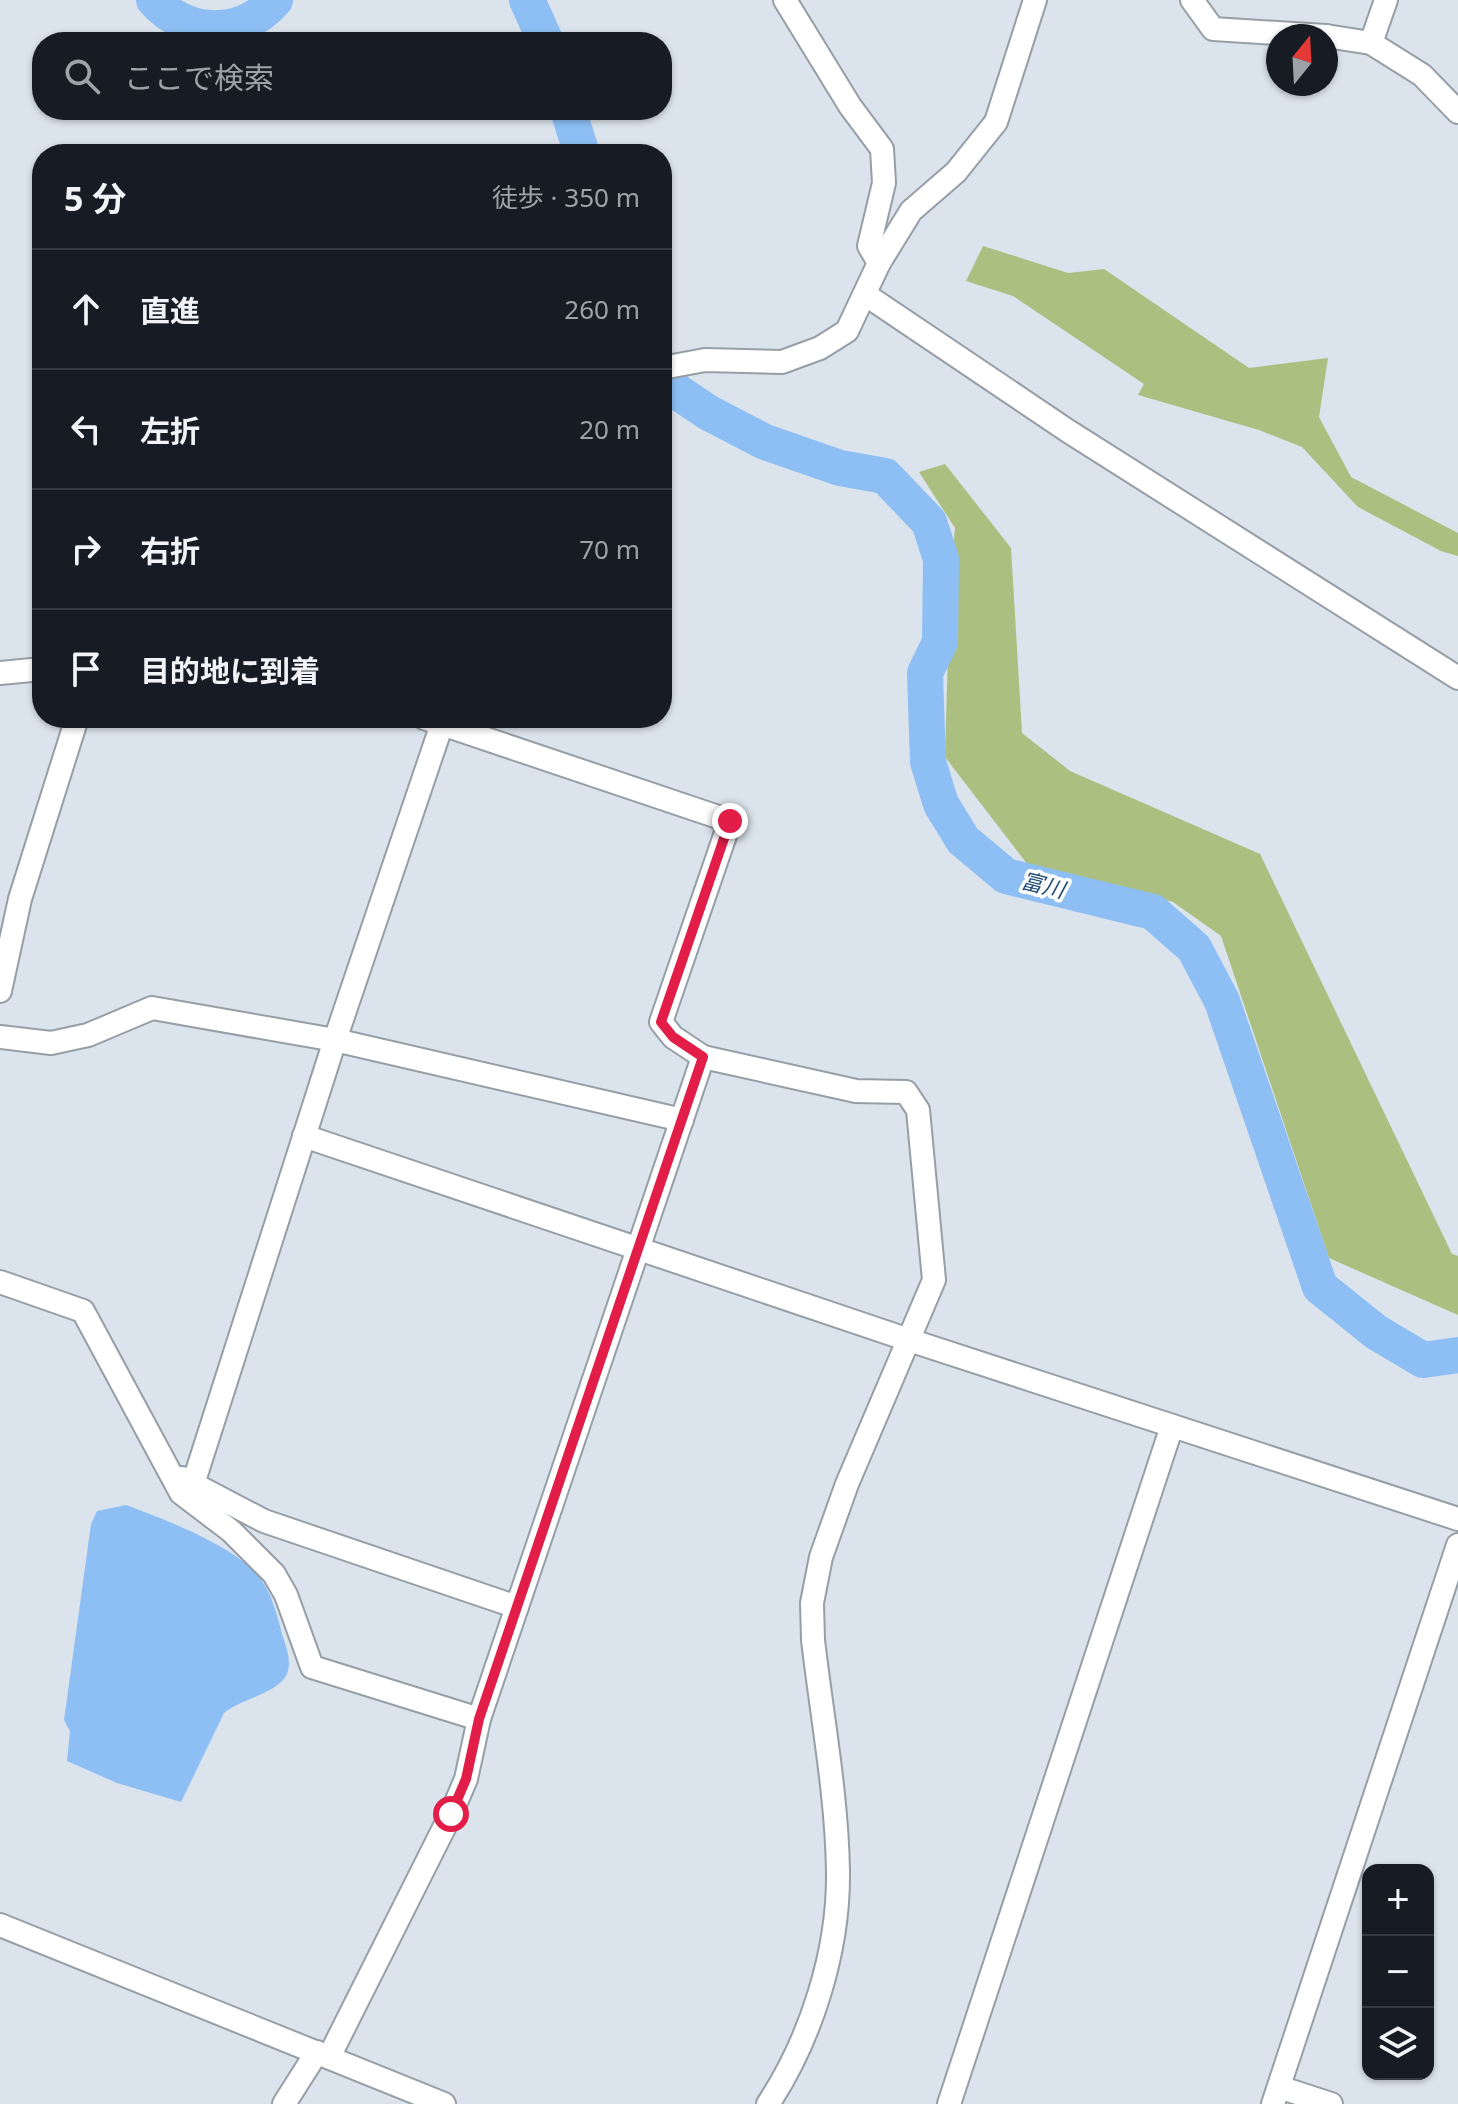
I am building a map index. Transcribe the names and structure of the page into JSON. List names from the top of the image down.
{
  "water": ["富川"],
  "north": "top",
  "page": {
    "search": "ここで検索",
    "heading": ["5 分", "徒歩 · 350 m"],
    "list": [
      ["直進", "260 m"],
      ["左折", "20 m"],
      ["右折", "70 m"],
      "目的地に到着"
    ],
    "map_buttons": ["+", "−"]
  }
}
